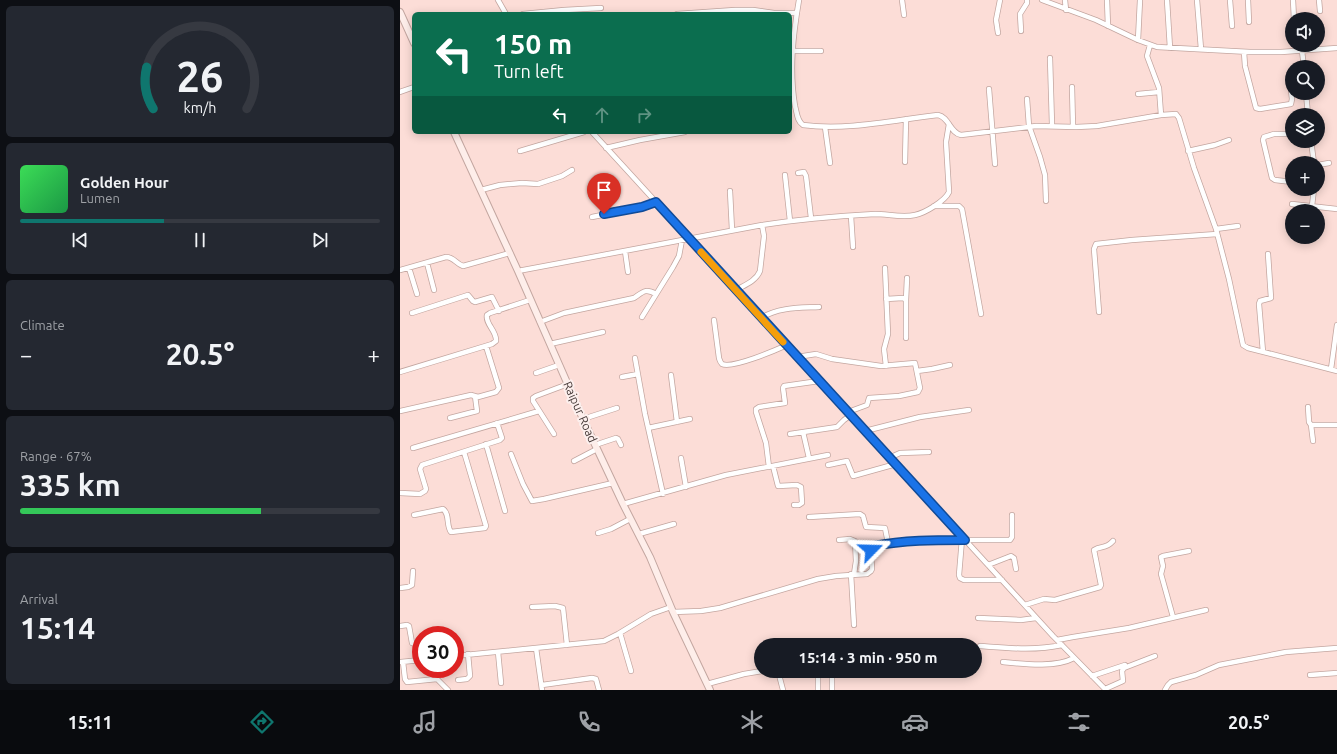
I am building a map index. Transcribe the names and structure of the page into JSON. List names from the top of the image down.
{
  "streets": {
    "main road": ["Raipur Road"]
  },
  "page": {
    "map_buttons": ["+", "−"],
    "turn": ["150 m", "Turn left"],
    "song": ["Golden Hour", "Lumen"],
    "tile": [
      "Climate",
      ["Range · 67%", "335 km"],
      ["Arrival", "15:14"]
    ],
    "heat": ["−", "20.5°", "+"],
    "limit": "30",
    "trip": "15:14 · 3 min · 950 m",
    "tabs": ["15:11", "20.5°"],
    "gauge": ["26", "km/h"]
  }
}
